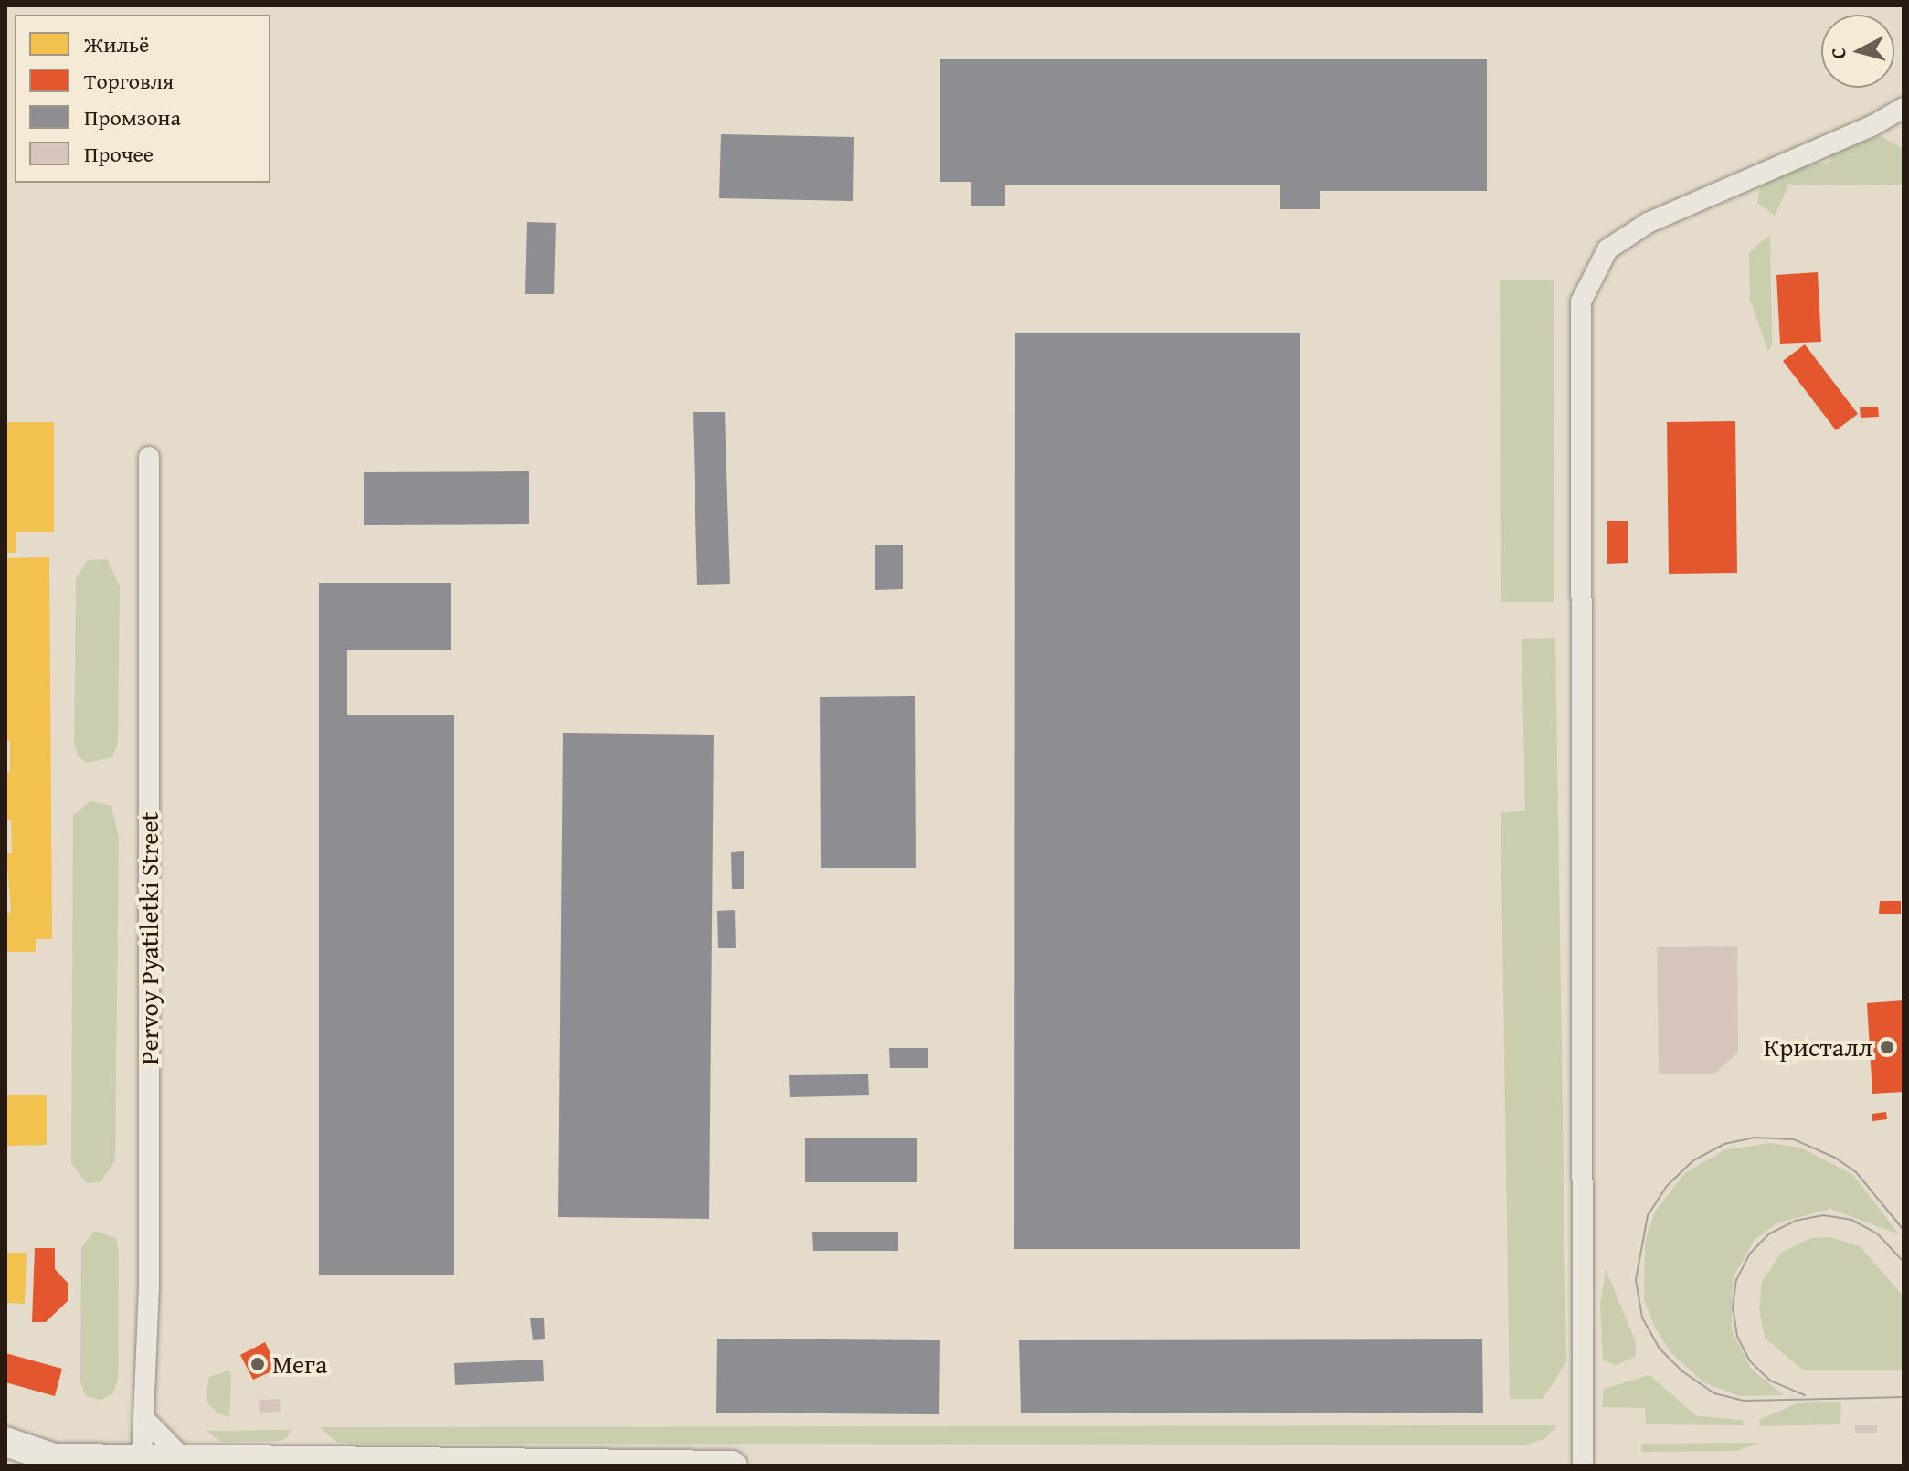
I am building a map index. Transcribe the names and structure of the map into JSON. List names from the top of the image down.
{
  "streets": {
    "street": ["Pervoy Pyatiletki Street"]
  },
  "places": ["Кристалл", "Мега"],
  "legend": [
    "Жильё",
    "Торговля",
    "Промзона",
    "Прочее"
  ],
  "north": "left"
}
